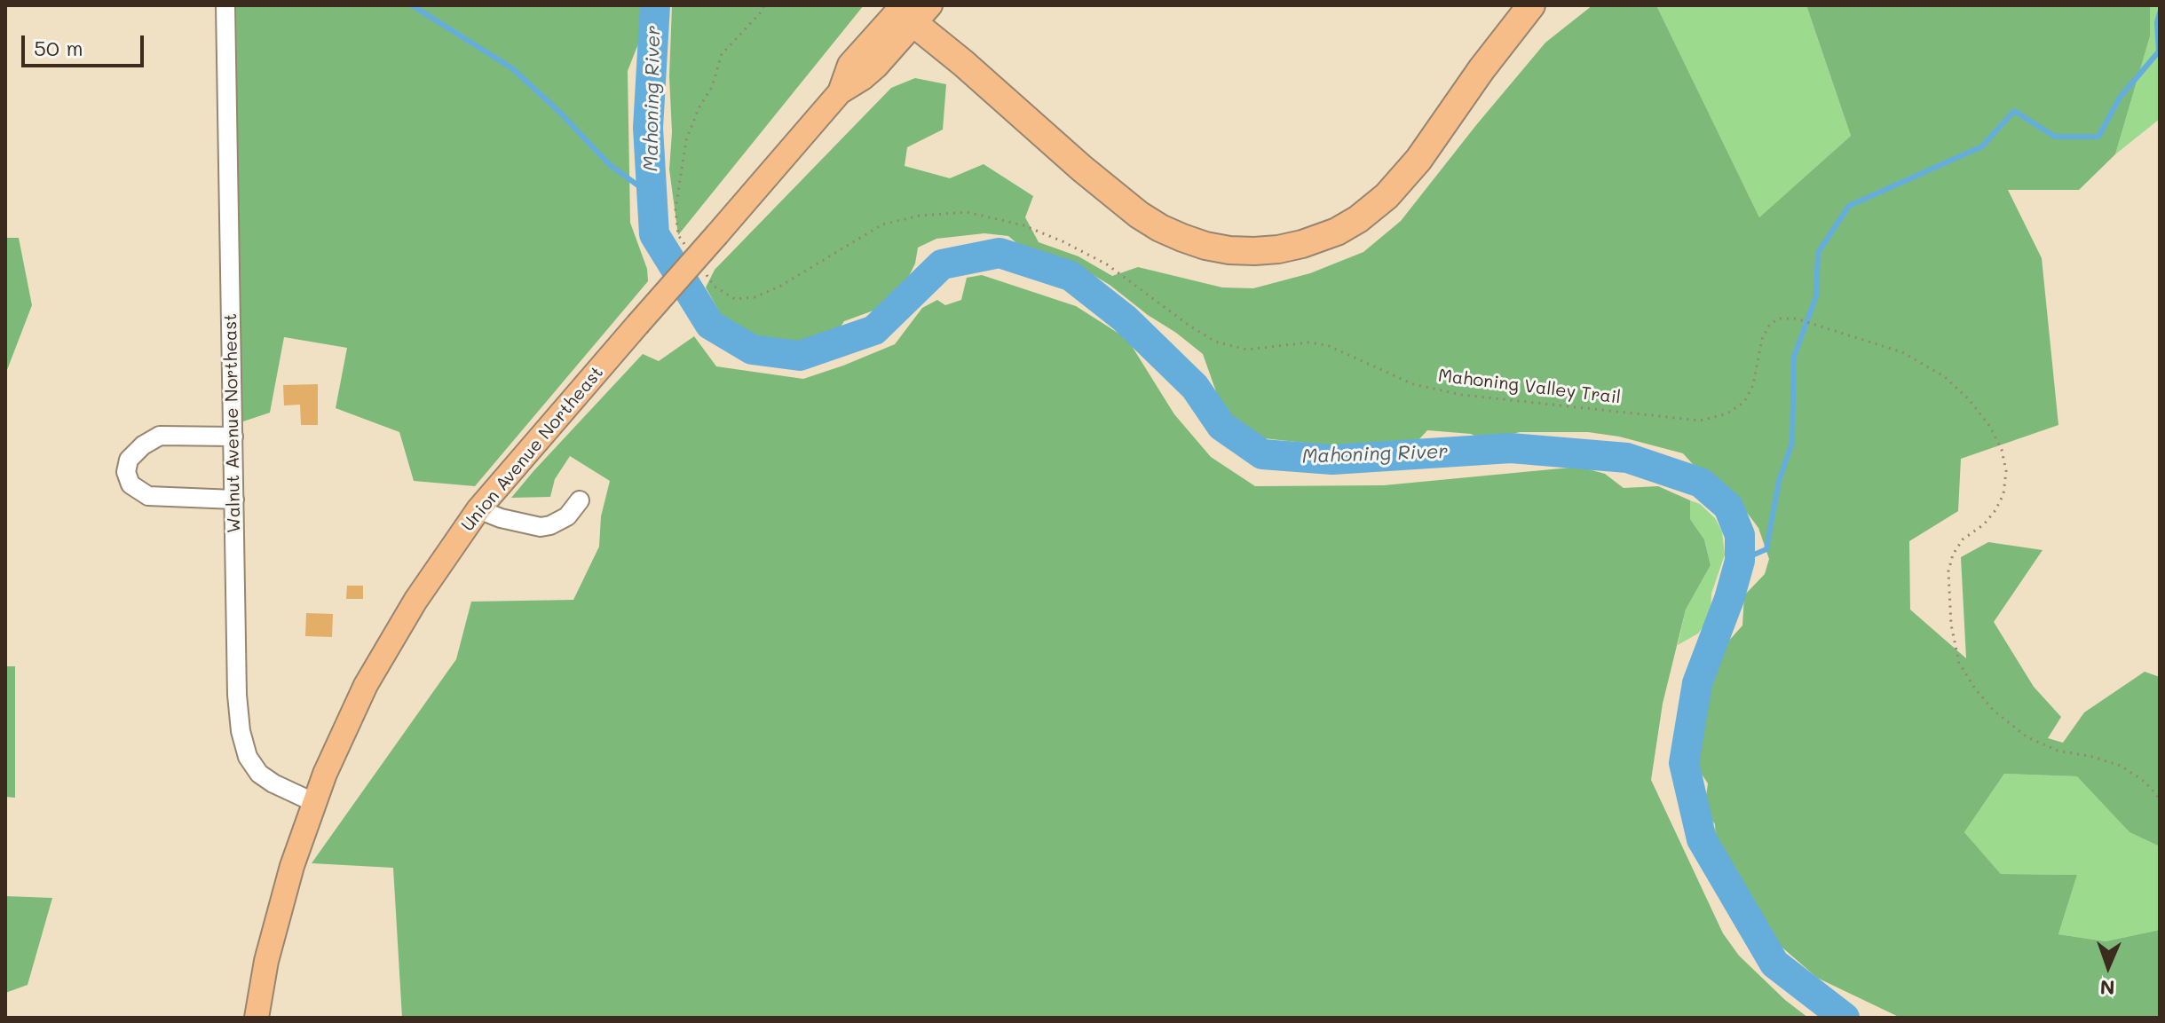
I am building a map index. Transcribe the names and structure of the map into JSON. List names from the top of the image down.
{
  "streets": {
    "main road": ["Union Avenue Northeast"],
    "street": ["Walnut Avenue Northeast"],
    "path": ["Mahoning Valley Trail"]
  },
  "crossings": [
    ["Walnut Avenue Northeast", "Union Avenue Northeast"]
  ],
  "water": ["Mahoning River"],
  "scale_bar": "50 m",
  "north": "bottom"
}
